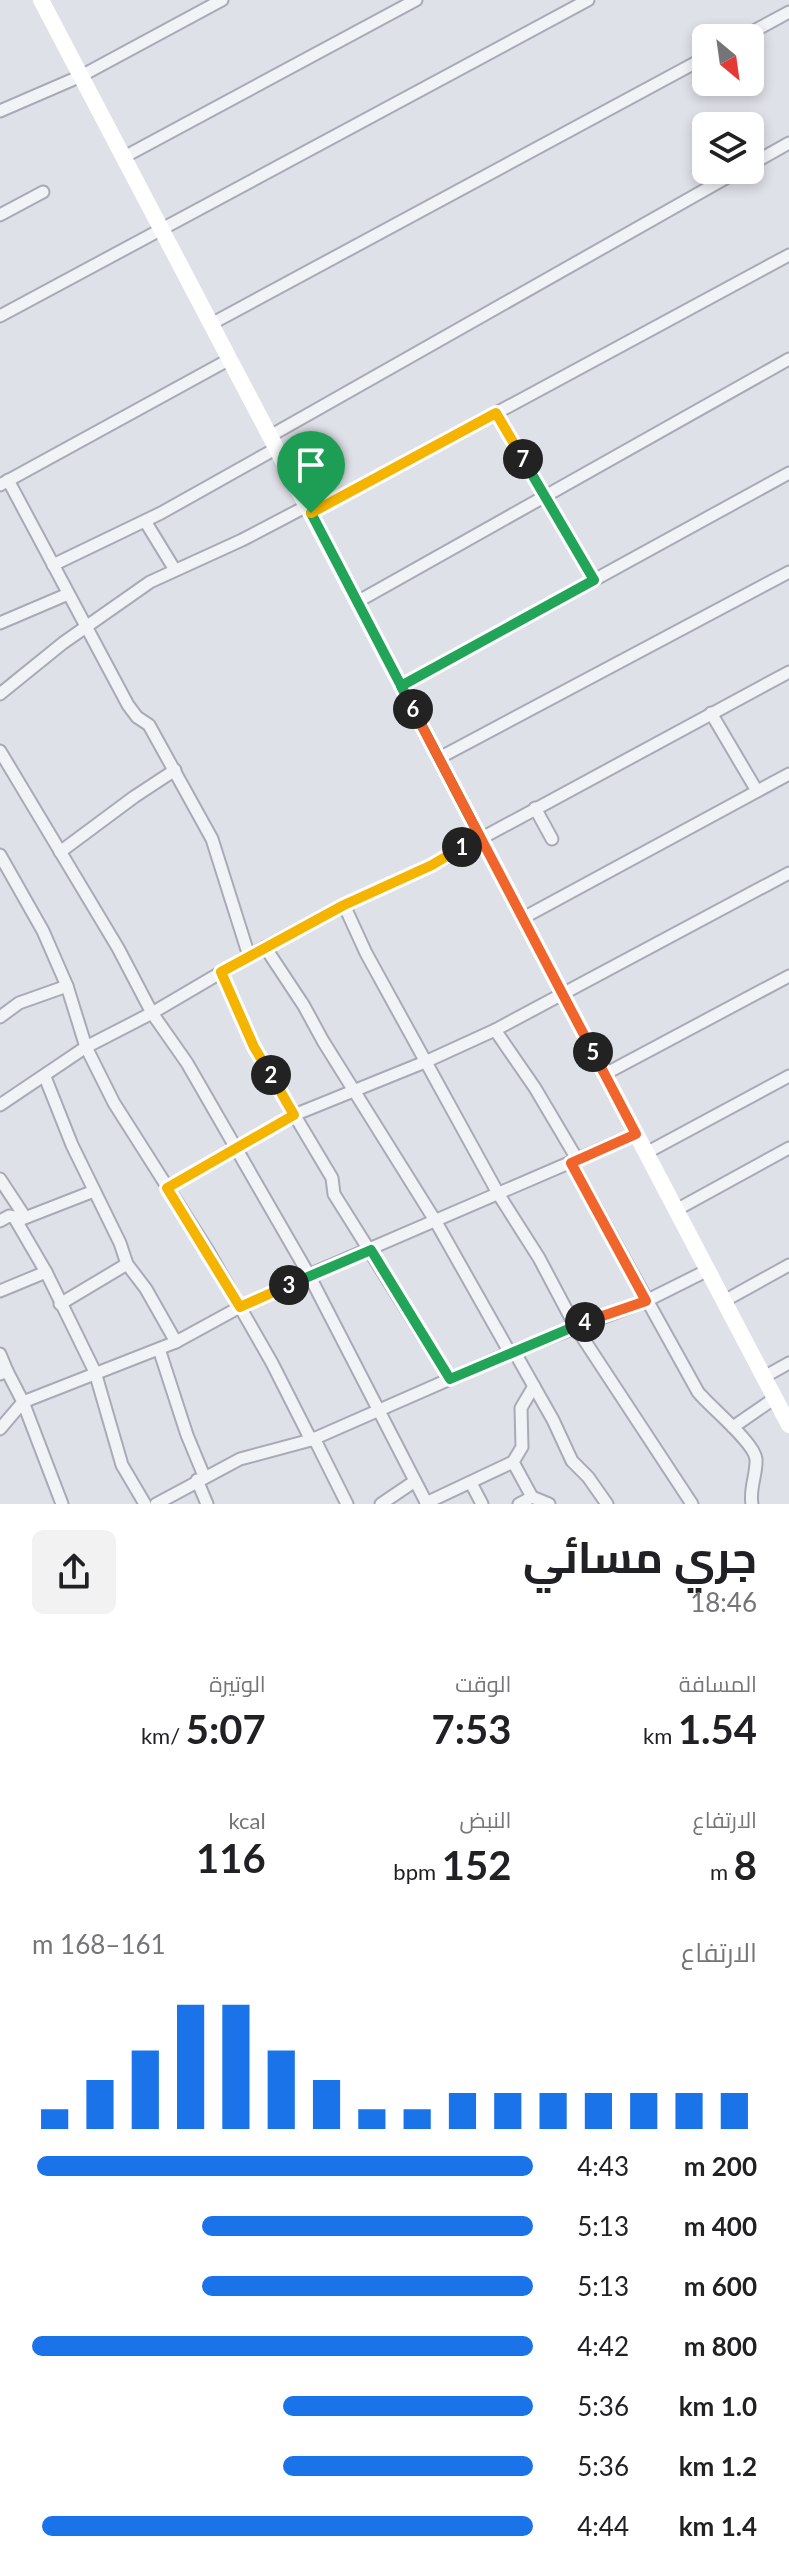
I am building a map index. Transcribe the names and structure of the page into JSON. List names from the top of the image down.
{
  "north": "bottom right",
  "page": {
    "pins": [
      "7",
      "6",
      "1",
      "5",
      "2",
      "3",
      "4"
    ],
    "heading": ["جري مسائي", "18:46"],
    "stats": [
      ["المسافة", "1.54 km"],
      ["الوقت", "7:53"],
      ["الوتيرة", "5:07 /km"],
      ["الارتفاع", "8 m"],
      ["النبض", "152 bpm"],
      ["kcal", "116"]
    ],
    "chart": ["الارتفاع", "161–168 m"],
    "list": [
      {
        "name": "200 m",
        "note": "4:43"
      },
      {
        "name": "400 m",
        "note": "5:13"
      },
      {
        "name": "600 m",
        "note": "5:13"
      },
      {
        "name": "800 m",
        "note": "4:42"
      },
      {
        "name": "1.0 km",
        "note": "5:36"
      },
      {
        "name": "1.2 km",
        "note": "5:36"
      },
      {
        "name": "1.4 km",
        "note": "4:44"
      }
    ]
  }
}
